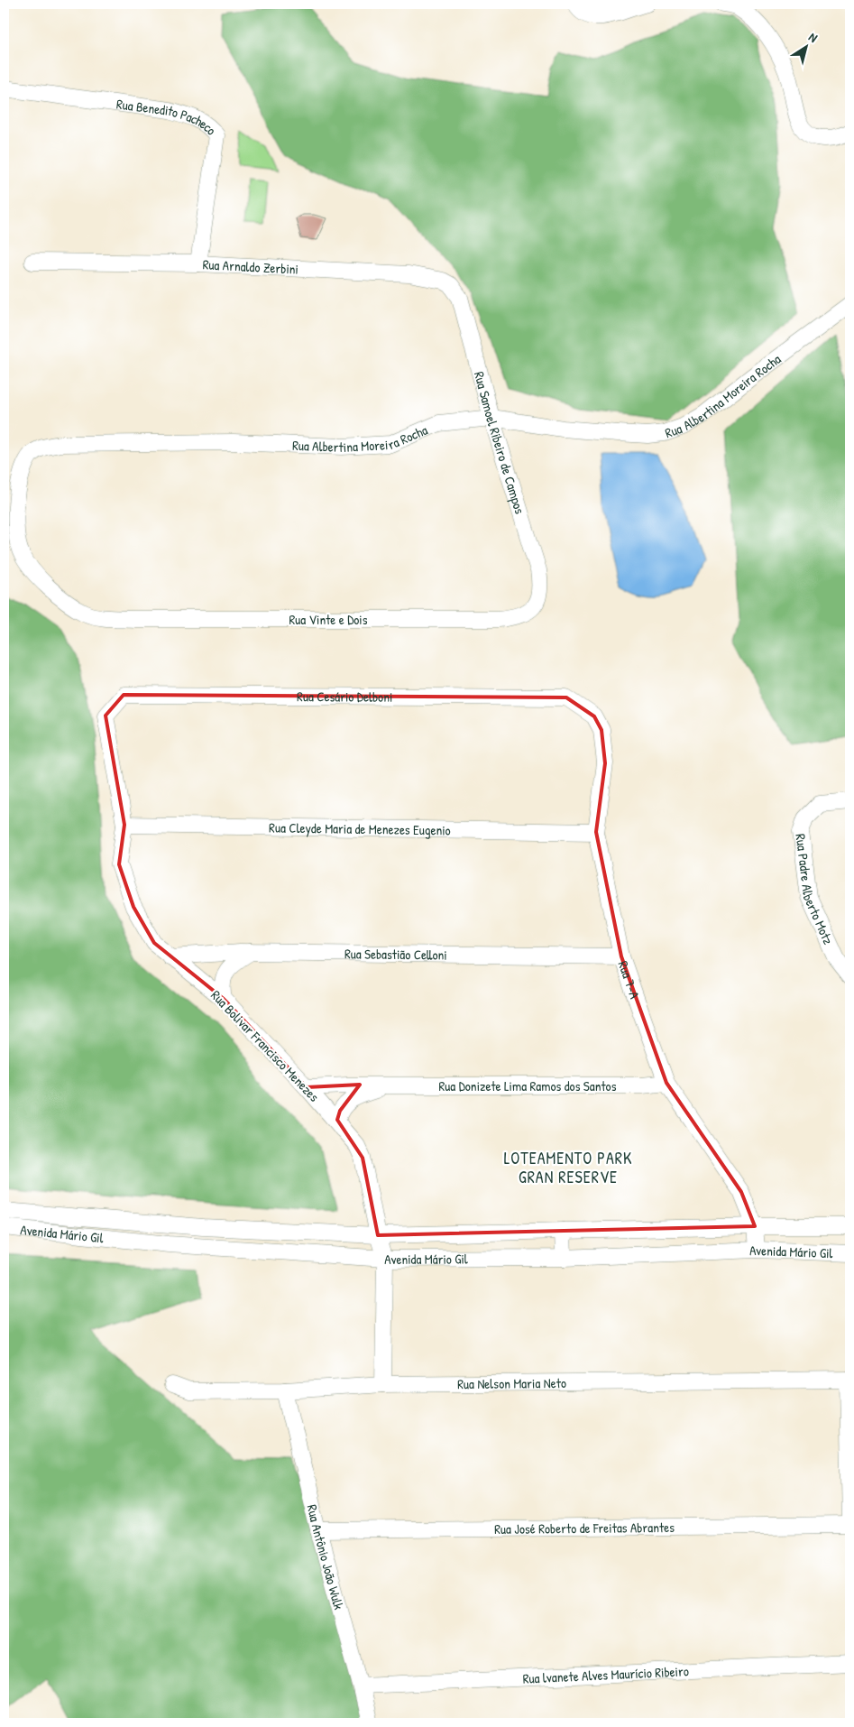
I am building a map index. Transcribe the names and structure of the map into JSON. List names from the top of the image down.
{
  "streets": {
    "street": [
      "Rua Benedito Pacheco",
      "Rua Arnaldo Zerbini",
      "Rua Albertina Moreira Rocha",
      "Rua Samoel Ribeiro de Campos",
      "Rua Vinte e Dois",
      "Rua Cesário Delboni",
      "Rua Cleyde Maria de Menezes Eugenio",
      "Rua Padre Alberto Motz",
      "Rua Sebastião Celloni",
      "Rua 7-A",
      "Rua Bolivar Francisco Menezes",
      "Rua Donizete Lima Ramos dos Santos",
      "Avenida Mário Gil",
      "Rua Nelson Maria Neto",
      "Rua José Roberto de Freitas Abrantes",
      "Rua Antônio João Wulk",
      "Rua lvanete Alves Maurício Ribeiro"
    ]
  },
  "crossings": [
    ["Rua Benedito Pacheco", "Rua Arnaldo Zerbini"],
    ["Rua Arnaldo Zerbini", "Rua Samoel Ribeiro de Campos"],
    ["Rua Albertina Moreira Rocha", "Rua Samoel Ribeiro de Campos"],
    ["Rua Albertina Moreira Rocha", "Rua Vinte e Dois"],
    ["Rua Samoel Ribeiro de Campos", "Rua Vinte e Dois"],
    ["Rua Cesário Delboni", "Rua 7-A"],
    ["Rua Cesário Delboni", "Rua Bolivar Francisco Menezes"],
    ["Rua Cleyde Maria de Menezes Eugenio", "Rua 7-A"],
    ["Rua Cleyde Maria de Menezes Eugenio", "Rua Bolivar Francisco Menezes"],
    ["Rua Sebastião Celloni", "Rua 7-A"],
    ["Rua Sebastião Celloni", "Rua Bolivar Francisco Menezes"],
    ["Rua 7-A", "Rua Donizete Lima Ramos dos Santos"],
    ["Rua 7-A", "Avenida Mário Gil"],
    ["Rua Bolivar Francisco Menezes", "Rua Donizete Lima Ramos dos Santos"],
    ["Rua Bolivar Francisco Menezes", "Avenida Mário Gil"],
    ["Rua Bolivar Francisco Menezes", "Rua Nelson Maria Neto"],
    ["Rua Nelson Maria Neto", "Rua Antônio João Wulk"],
    ["Rua José Roberto de Freitas Abrantes", "Rua Antônio João Wulk"],
    ["Rua Antônio João Wulk", "Rua lvanete Alves Maurício Ribeiro"]
  ],
  "districts": ["LOTEAMENTO PARK GRAN RESERVE"],
  "north": "top right"
}
